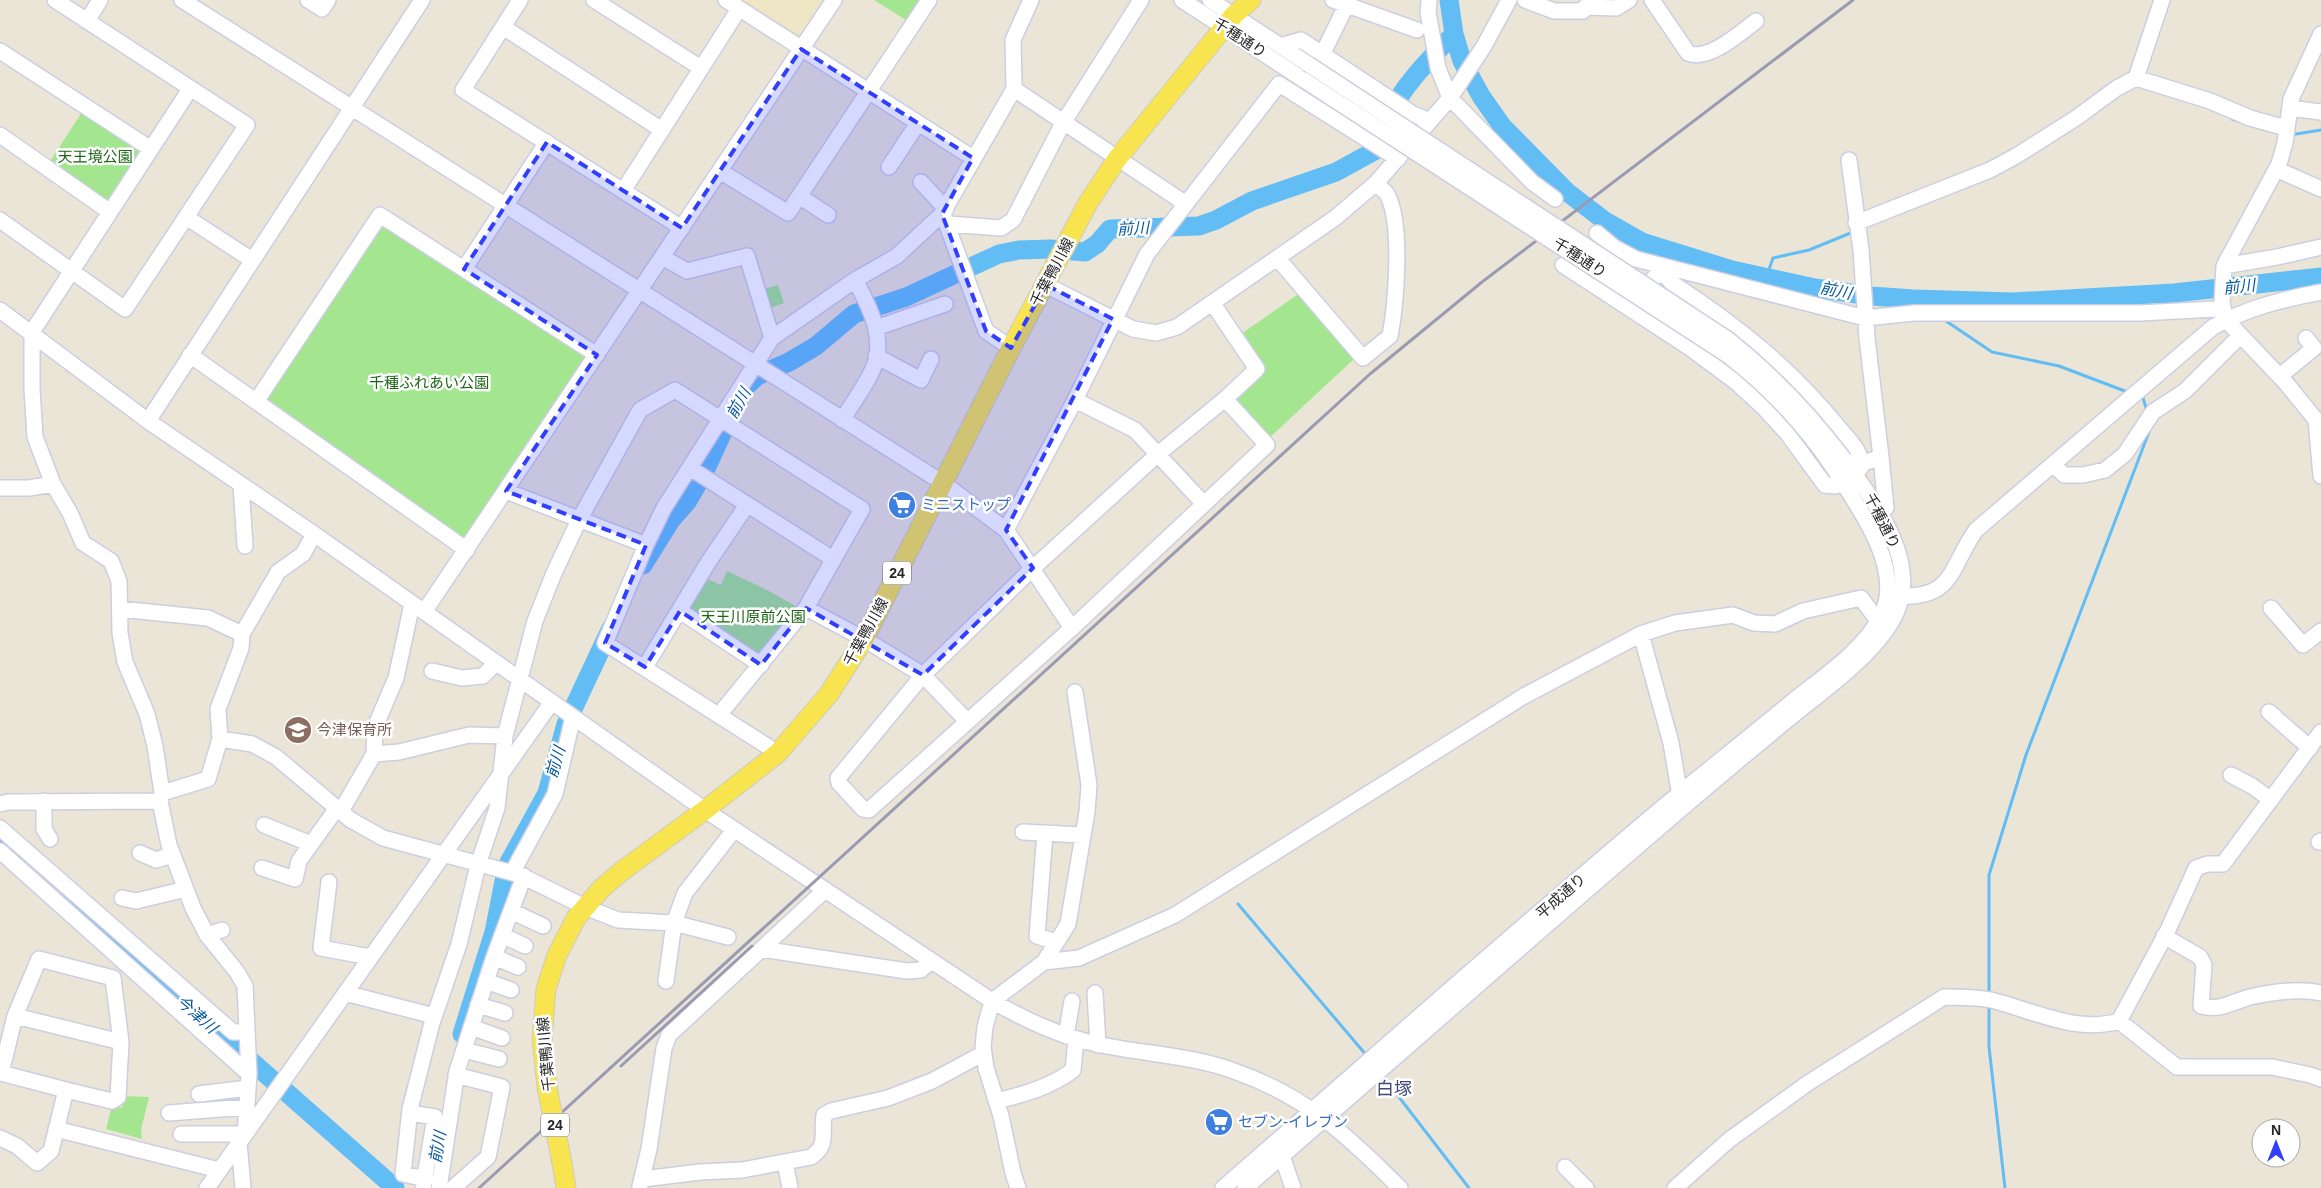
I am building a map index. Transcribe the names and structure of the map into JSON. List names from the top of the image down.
{
  "streets": {
    "main road": ["千葉鴨川線", "24"],
    "street": ["千種通り", "平成通り"]
  },
  "crossings": [
    ["千種通り", "千葉鴨川線"],
    ["千種通り", "平成通り"]
  ],
  "districts": ["白塚"],
  "water": ["前川", "今津川"],
  "parks": ["天王境公園", "千種ふれあい公園", "天王川原前公園"],
  "places": {
    "supermarket": ["ミニストップ", "セブン-イレブン"],
    "school or university": ["今津保育所"]
  },
  "north": "top"
}
